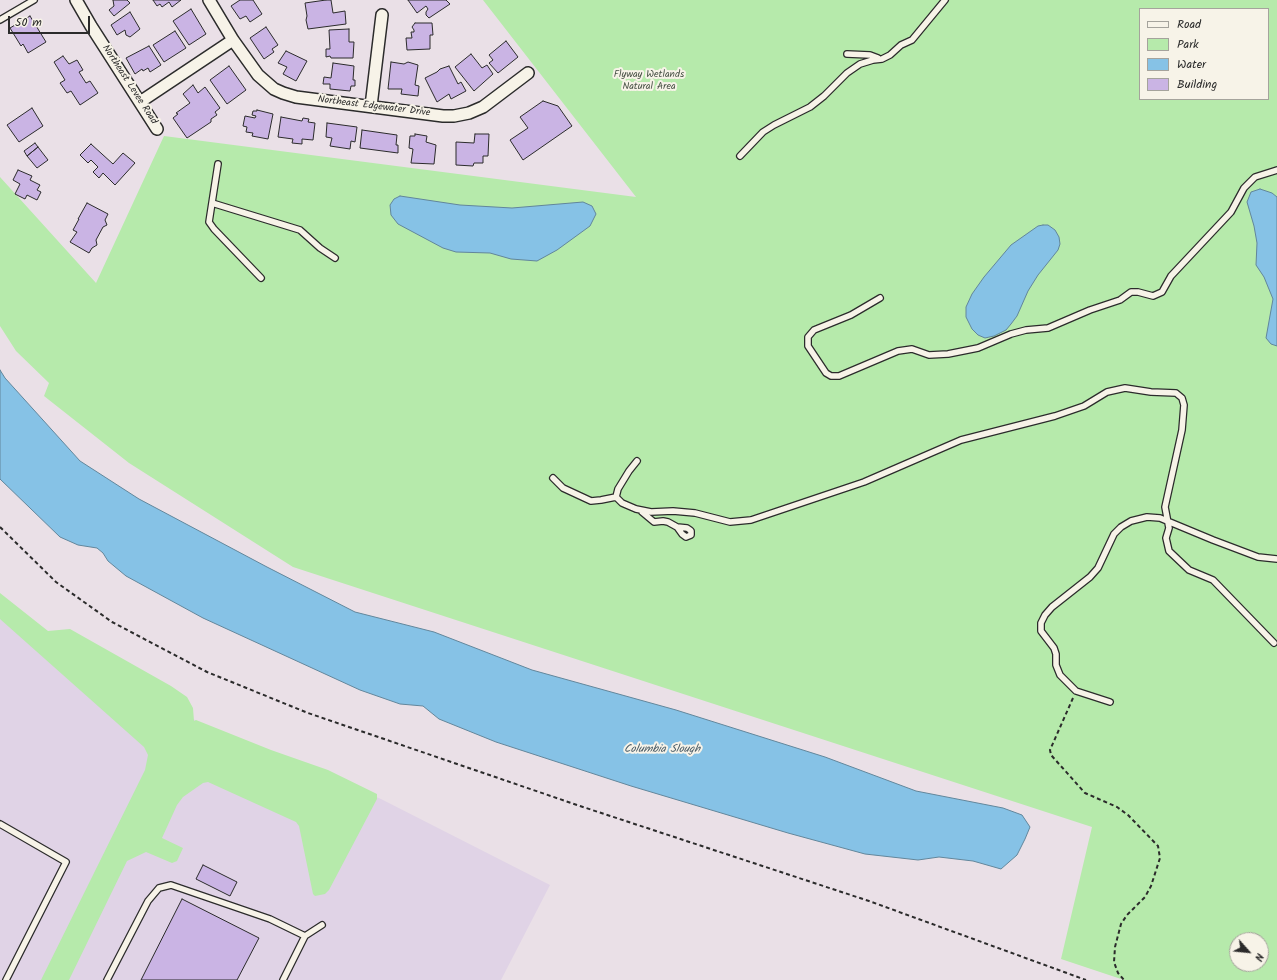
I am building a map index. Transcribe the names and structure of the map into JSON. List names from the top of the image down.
{
  "streets": {
    "street": ["Northeast Levee Road", "Northeast Edgewater Drive"]
  },
  "water": ["Columbia Slough"],
  "parks": ["Flyway Wetlands Natural Area"],
  "legend": [
    "Road",
    "Park",
    "Water",
    "Building"
  ],
  "scale_bar": "50 m",
  "north": "bottom right"
}
